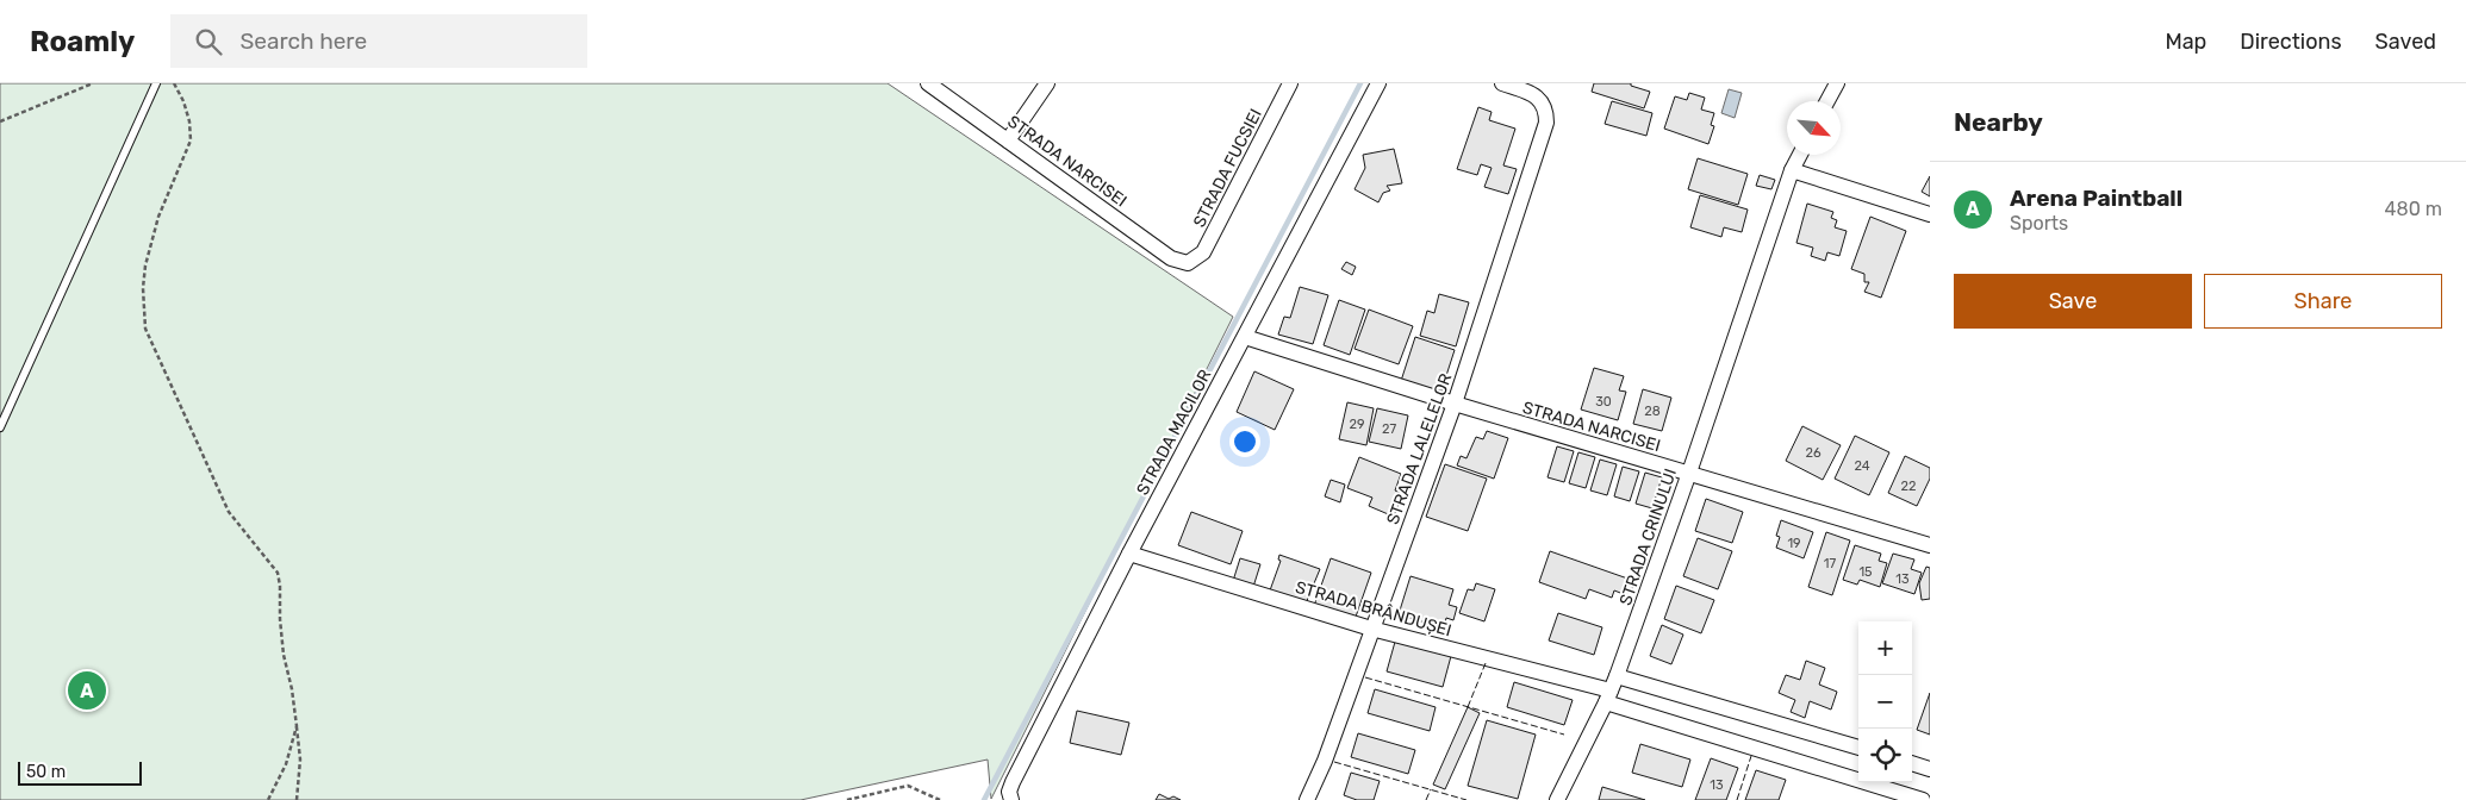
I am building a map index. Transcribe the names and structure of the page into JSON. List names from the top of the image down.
{
  "streets": {
    "street": [
      "STRADA NARCISEI",
      "STRADA FUCSIEI",
      "STRADA MACILOR",
      "STRADA LALELELOR",
      "STRADA CRINULUI",
      "STRADA BRÂNDUȘEI"
    ]
  },
  "crossings": [
    ["STRADA NARCISEI", "STRADA FUCSIEI"],
    ["STRADA NARCISEI", "STRADA MACILOR"],
    ["STRADA NARCISEI", "STRADA LALELELOR"],
    ["STRADA NARCISEI", "STRADA CRINULUI"],
    ["STRADA MACILOR", "STRADA BRÂNDUȘEI"],
    ["STRADA LALELELOR", "STRADA BRÂNDUȘEI"],
    ["STRADA CRINULUI", "STRADA BRÂNDUȘEI"]
  ],
  "house_numbers": [
    "30",
    "28",
    "29",
    "27",
    "26",
    "24",
    "22",
    "19",
    "17",
    "15",
    "13",
    "13"
  ],
  "scale_bar": "50 m",
  "north": "bottom right",
  "page": {
    "header": "Roamly",
    "search": "Search here",
    "nav": ["Map", "Directions", "Saved"],
    "heading": "Nearby",
    "list": [
      {
        "mark": "A",
        "name": "Arena Paintball",
        "note": "Sports",
        "value": "480 m"
      }
    ],
    "buttons": ["Save", "Share"],
    "map_buttons": ["+", "−"],
    "pins": "A",
    "scale": "50 m"
  }
}
